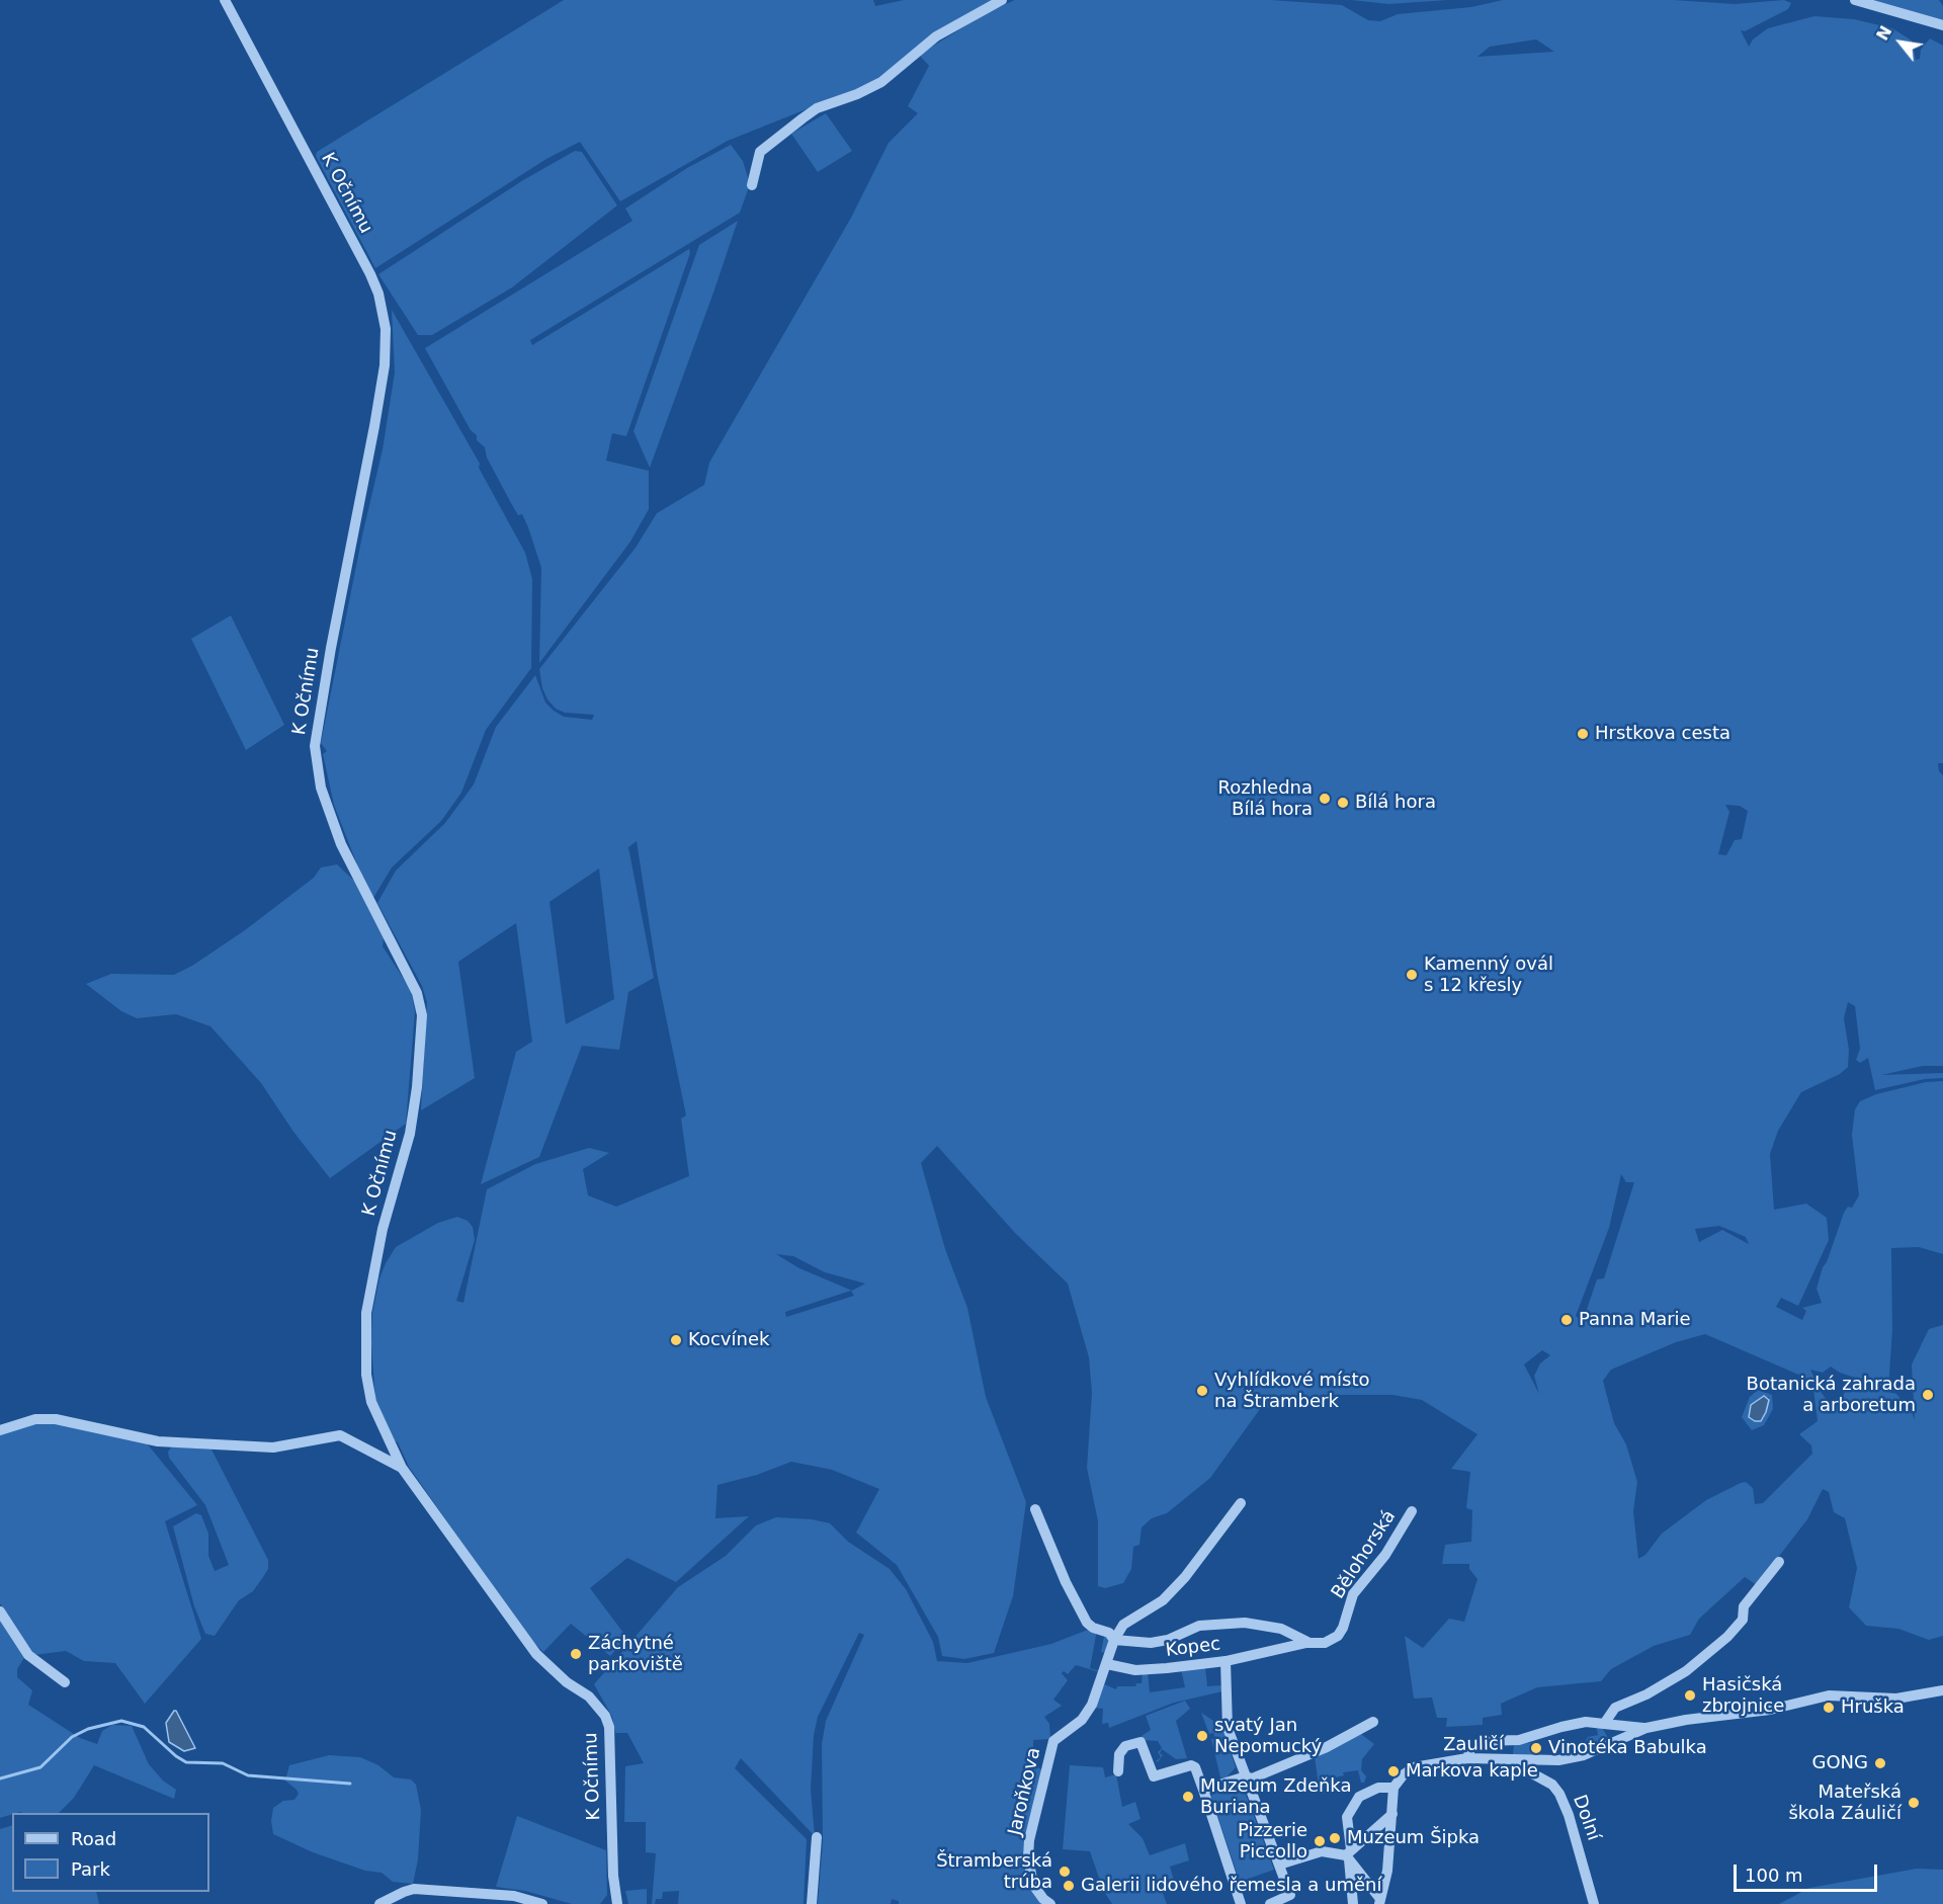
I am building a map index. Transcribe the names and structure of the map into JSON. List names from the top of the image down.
{
  "streets": {
    "street": [
      "K Očnímu",
      "Bělohorská",
      "Kopec",
      "Zauličí",
      "Jaroňkova",
      "Dolní"
    ]
  },
  "crossings": [
    ["Bělohorská", "Kopec"],
    ["Kopec", "Jaroňkova"],
    ["Zauličí", "Dolní"]
  ],
  "places": [
    "Hrstkova cesta",
    "Rozhledna Bílá hora",
    "Bílá hora",
    "Kamenný ovál s 12 křesly",
    "Panna Marie",
    "Kocvínek",
    "Vyhlídkové místo na Štramberk",
    "Botanická zahrada a arboretum",
    "Záchytné parkoviště",
    "Hasičská zbrojnice",
    "Hruška",
    "svatý Jan Nepomucký",
    "Vinotéka Babulka",
    "GONG",
    "Markova kaple",
    "Muzeum Zdeňka Buriana",
    "Mateřská škola Záuličí",
    "Muzeum Šipka",
    "Pizzerie Piccollo",
    "Štramberská trúba",
    "Galerii lidového řemesla a umění"
  ],
  "legend": ["Road", "Park"],
  "scale_bar": "100 m",
  "north": "top left"
}
